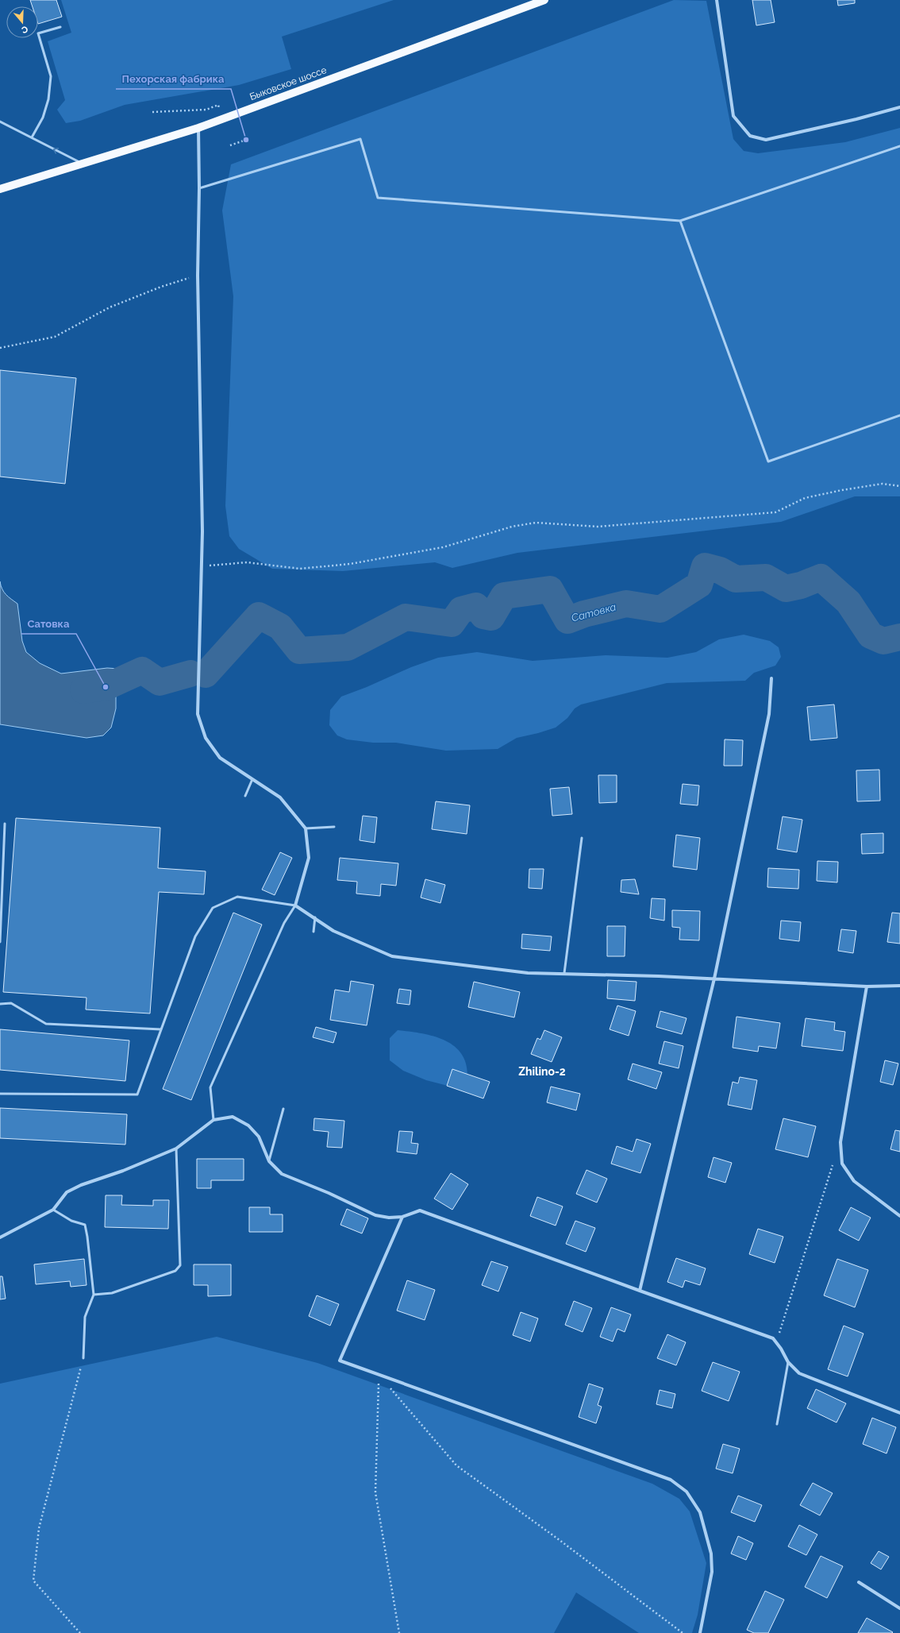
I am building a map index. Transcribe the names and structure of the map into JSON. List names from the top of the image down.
{
  "streets": {
    "main road": ["Быковское шоссе"]
  },
  "districts": ["Zhilino-2"],
  "water": ["Сатовка"],
  "places": ["Пехорская фабрика", "Сатовка"],
  "north": "bottom"
}
